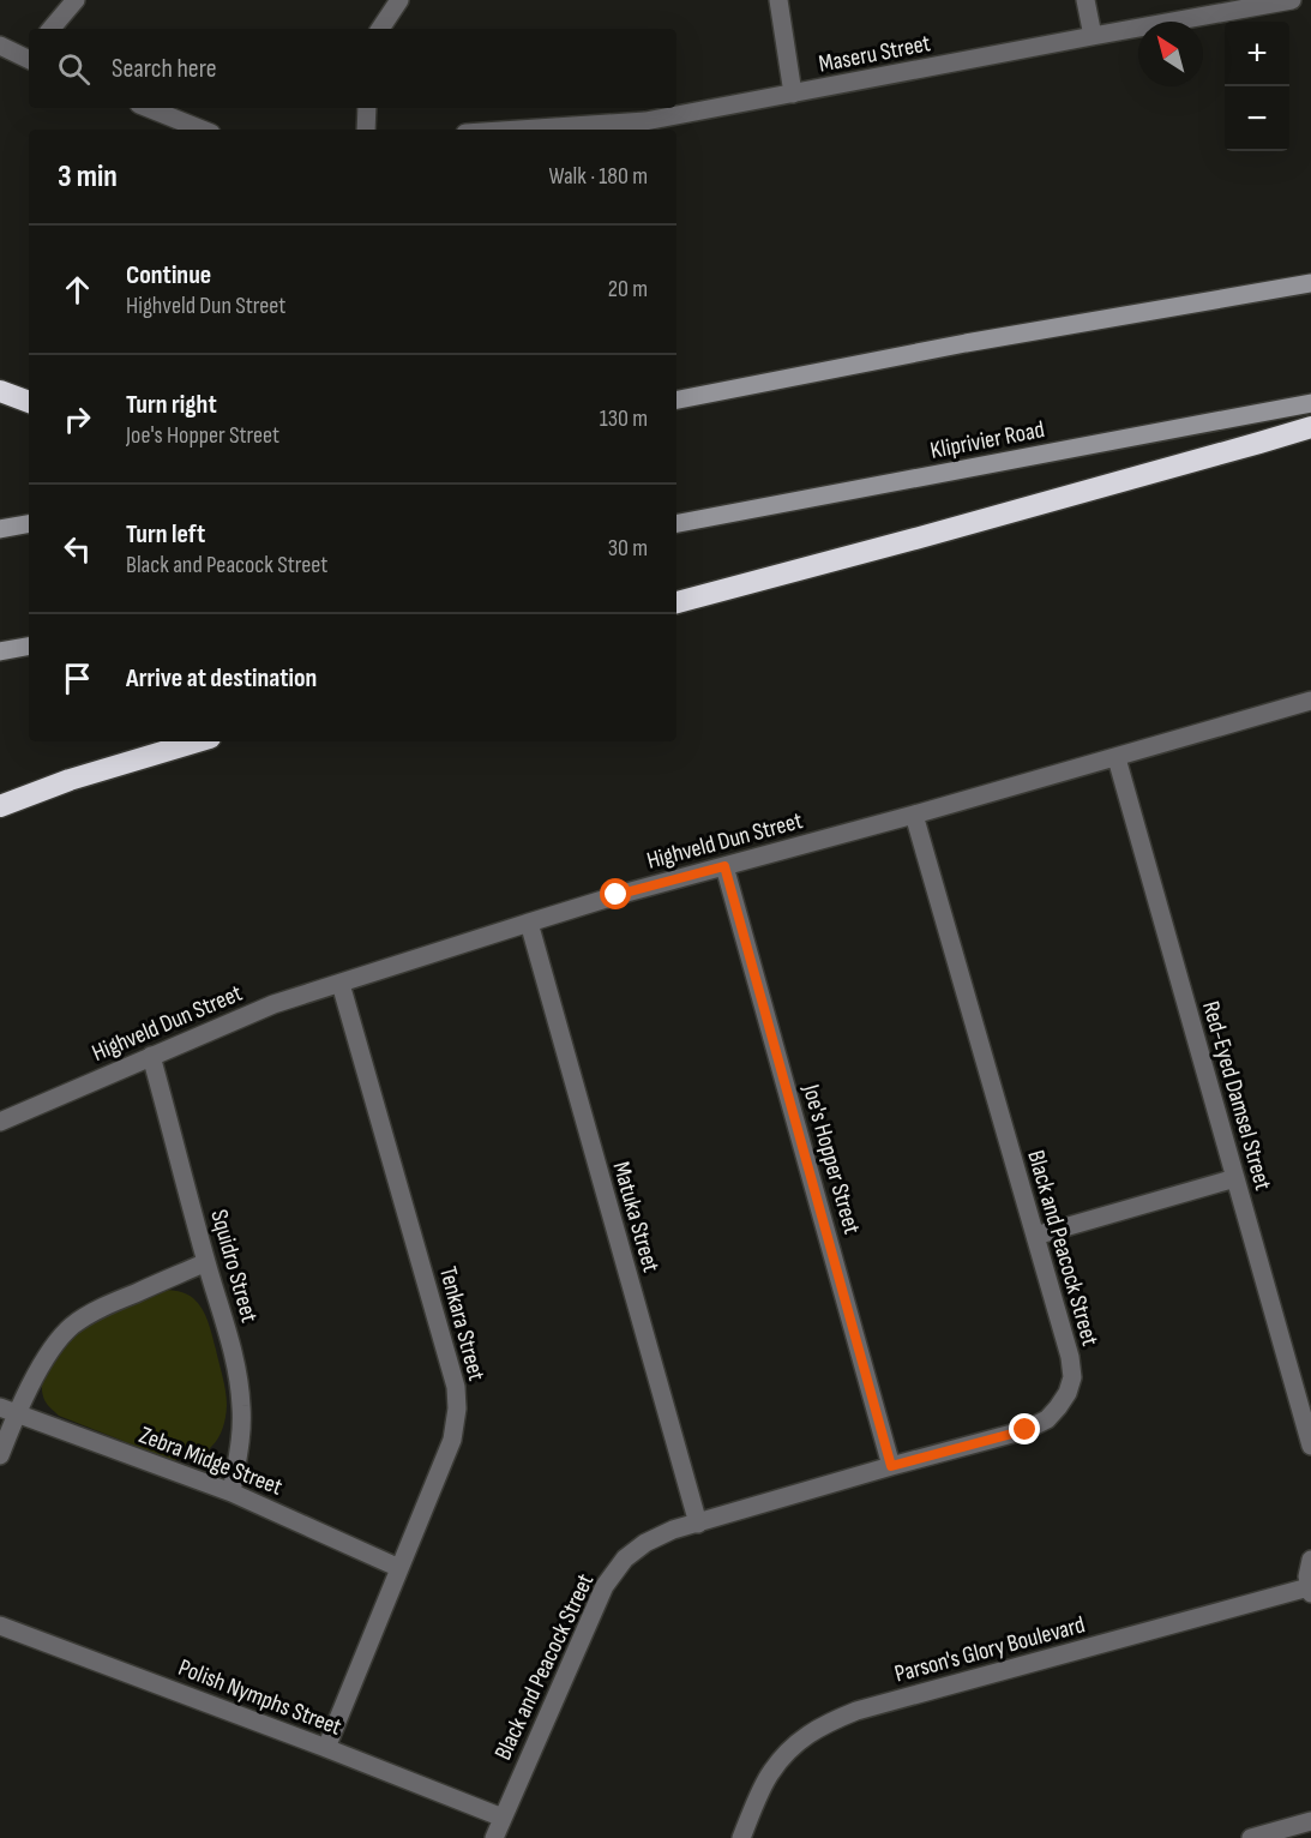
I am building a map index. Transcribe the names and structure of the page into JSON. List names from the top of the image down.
{
  "streets": {
    "main road": ["Kliprivier Road"],
    "street": [
      "Maseru Street",
      "Highveld Dun Street",
      "Red-Eyed Damsel Street",
      "Joe's Hopper Street",
      "Matuka Street",
      "Black and Peacock Street",
      "Squidro Street",
      "Tenkara Street",
      "Zebra Midge Street",
      "Parson's Glory Boulevard",
      "Polish Nymphs Street"
    ]
  },
  "crossings": [
    ["Highveld Dun Street", "Red-Eyed Damsel Street"],
    ["Highveld Dun Street", "Joe's Hopper Street"],
    ["Highveld Dun Street", "Matuka Street"],
    ["Highveld Dun Street", "Black and Peacock Street"],
    ["Highveld Dun Street", "Squidro Street"],
    ["Highveld Dun Street", "Tenkara Street"],
    ["Joe's Hopper Street", "Black and Peacock Street"],
    ["Matuka Street", "Black and Peacock Street"],
    ["Black and Peacock Street", "Polish Nymphs Street"],
    ["Squidro Street", "Zebra Midge Street"],
    ["Tenkara Street", "Zebra Midge Street"],
    ["Tenkara Street", "Polish Nymphs Street"]
  ],
  "north": "top left",
  "page": {
    "map_buttons": ["+", "−"],
    "search": "Search here",
    "heading": ["3 min", "Walk · 180 m"],
    "list": [
      ["Continue", "Highveld Dun Street", "20 m"],
      ["Turn right", "Joe's Hopper Street", "130 m"],
      ["Turn left", "Black and Peacock Street", "30 m"],
      "Arrive at destination"
    ]
  }
}
